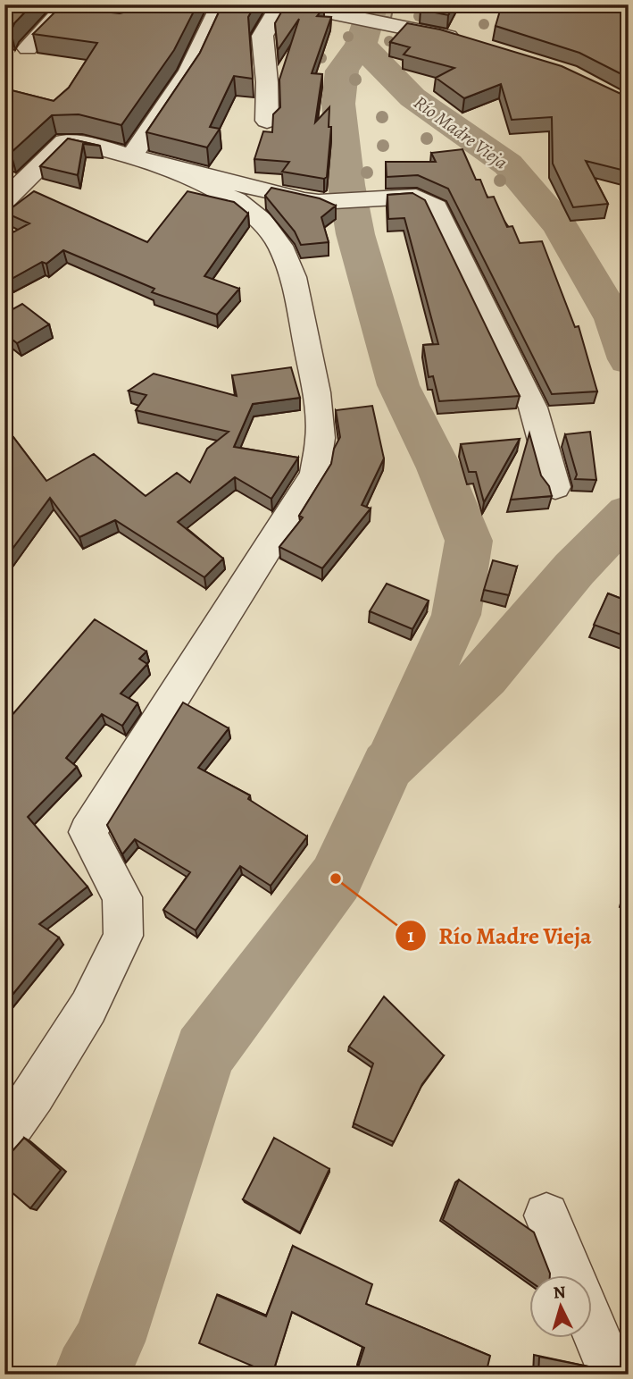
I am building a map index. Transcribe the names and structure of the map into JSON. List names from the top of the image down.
{
  "water": ["Río Madre Vieja"],
  "places": ["Río Madre Vieja"],
  "north": "top"
}
